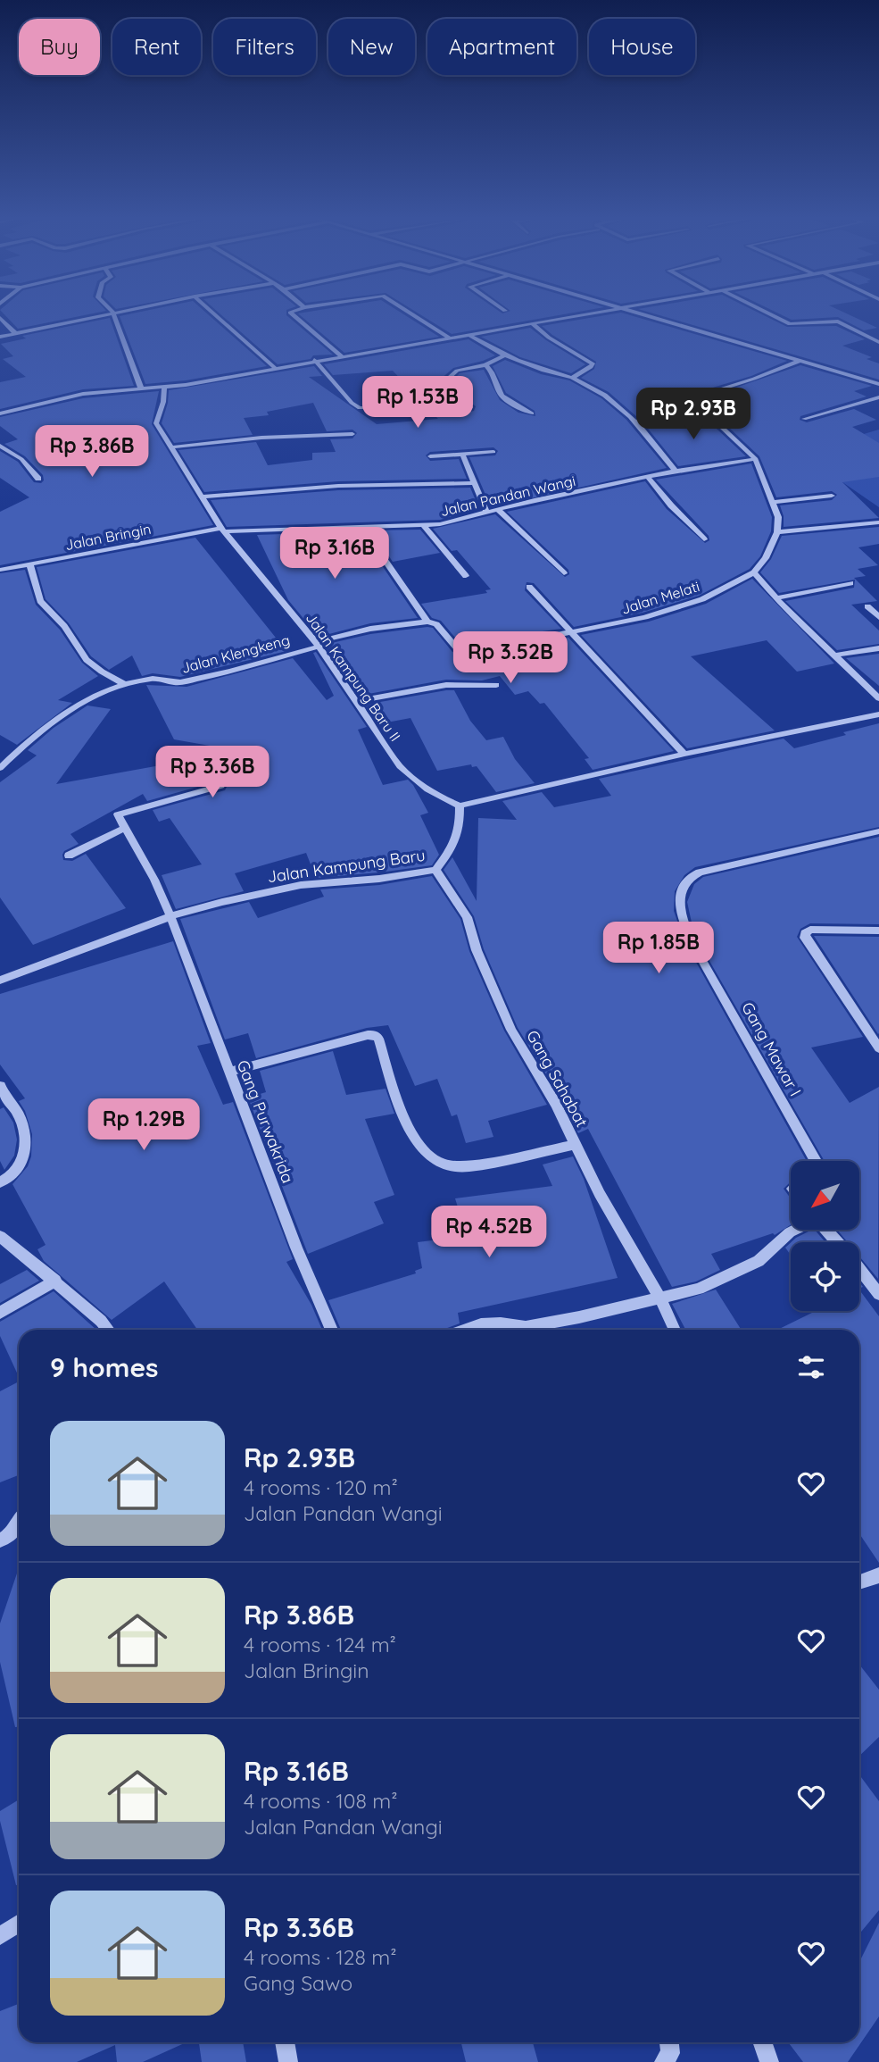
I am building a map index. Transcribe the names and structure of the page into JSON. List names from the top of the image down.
{
  "streets": {
    "street": [
      "Jalan Pandan Wangi",
      "Jalan Bringin",
      "Jalan Melati",
      "Jalan Klengkeng",
      "Jalan Kampung Baru II",
      "Jalan Kampung Baru",
      "Gang Mawar I",
      "Gang Sahabat",
      "Gang Purwakrida"
    ]
  },
  "crossings": [
    ["Jalan Pandan Wangi", "Jalan Bringin"],
    ["Jalan Pandan Wangi", "Jalan Melati"],
    ["Jalan Pandan Wangi", "Jalan Kampung Baru II"],
    ["Jalan Bringin", "Jalan Kampung Baru II"],
    ["Jalan Melati", "Jalan Klengkeng"],
    ["Jalan Klengkeng", "Jalan Kampung Baru II"],
    ["Jalan Kampung Baru II", "Jalan Kampung Baru"],
    ["Jalan Kampung Baru", "Gang Sahabat"],
    ["Jalan Kampung Baru", "Gang Purwakrida"]
  ],
  "north": "bottom left",
  "page": {
    "chip": [
      "Buy",
      "Rent",
      "Filters",
      "New",
      "Apartment",
      "House"
    ],
    "price": [
      "Rp 1.53B",
      "Rp 2.93B",
      "Rp 3.86B",
      "Rp 3.16B",
      "Rp 3.52B",
      "Rp 3.36B",
      "Rp 1.85B",
      "Rp 1.29B",
      "Rp 4.52B"
    ],
    "heading": "9 homes",
    "list": [
      {
        "name": "Rp 2.93B",
        "note": "4 rooms · 120 m² · Jalan Pandan Wangi"
      },
      {
        "name": "Rp 3.86B",
        "note": "4 rooms · 124 m² · Jalan Bringin"
      },
      {
        "name": "Rp 3.16B",
        "note": "4 rooms · 108 m² · Jalan Pandan Wangi"
      },
      {
        "name": "Rp 3.36B",
        "note": "4 rooms · 128 m² · Gang Sawo"
      }
    ]
  }
}
